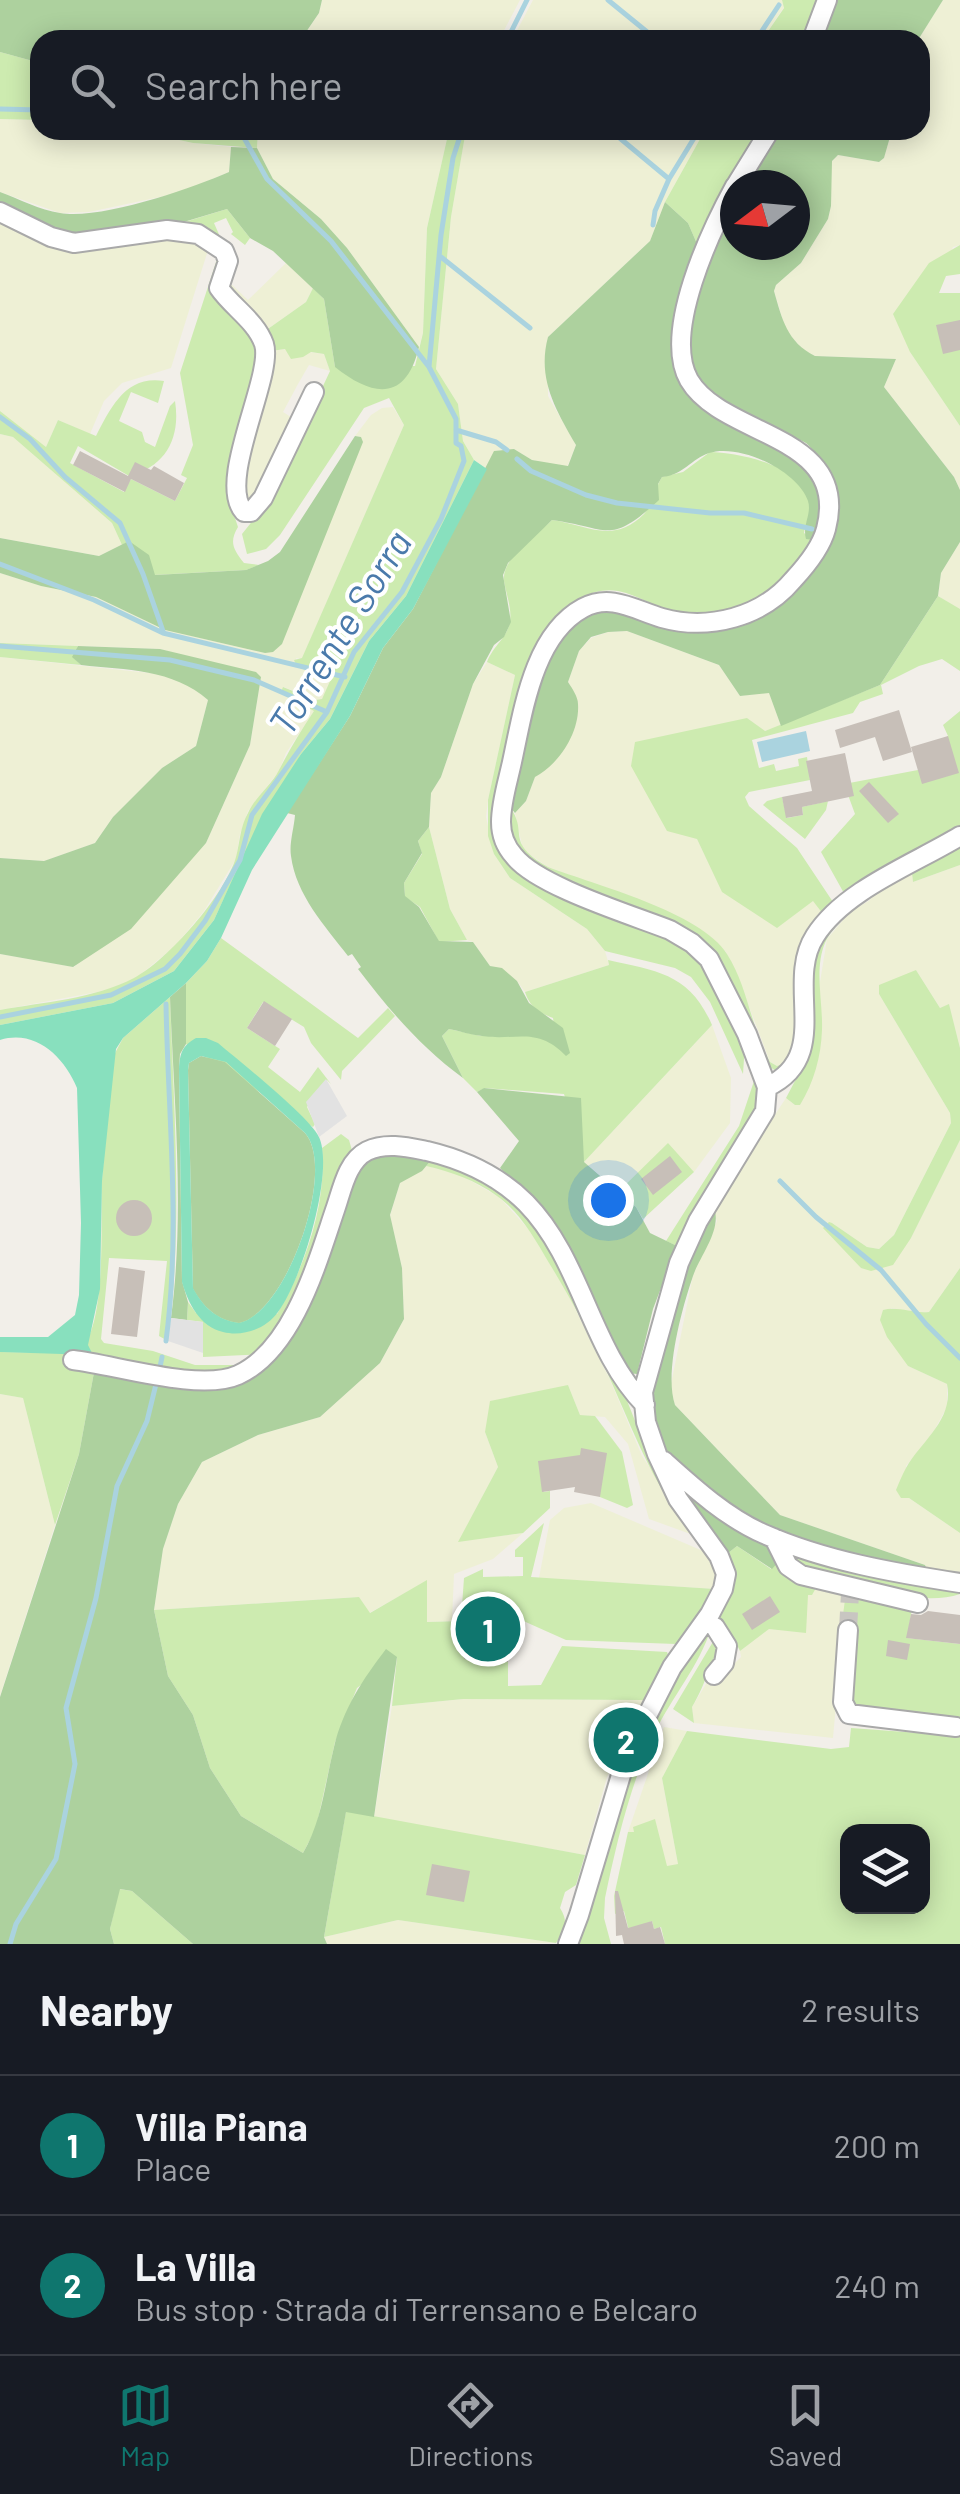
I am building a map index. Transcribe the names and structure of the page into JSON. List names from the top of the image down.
{
  "water": ["Torrente Sorra"],
  "north": "left",
  "page": {
    "search": "Search here",
    "pins": ["1", "2"],
    "heading": ["Nearby", "2 results"],
    "list": [
      {
        "mark": "1",
        "name": "Villa Piana",
        "note": "Place",
        "value": "200 m"
      },
      {
        "mark": "2",
        "name": "La Villa",
        "note": "Bus stop · Strada di Terrensano e Belcaro",
        "value": "240 m"
      }
    ],
    "nav": ["Map", "Directions", "Saved"]
  }
}
